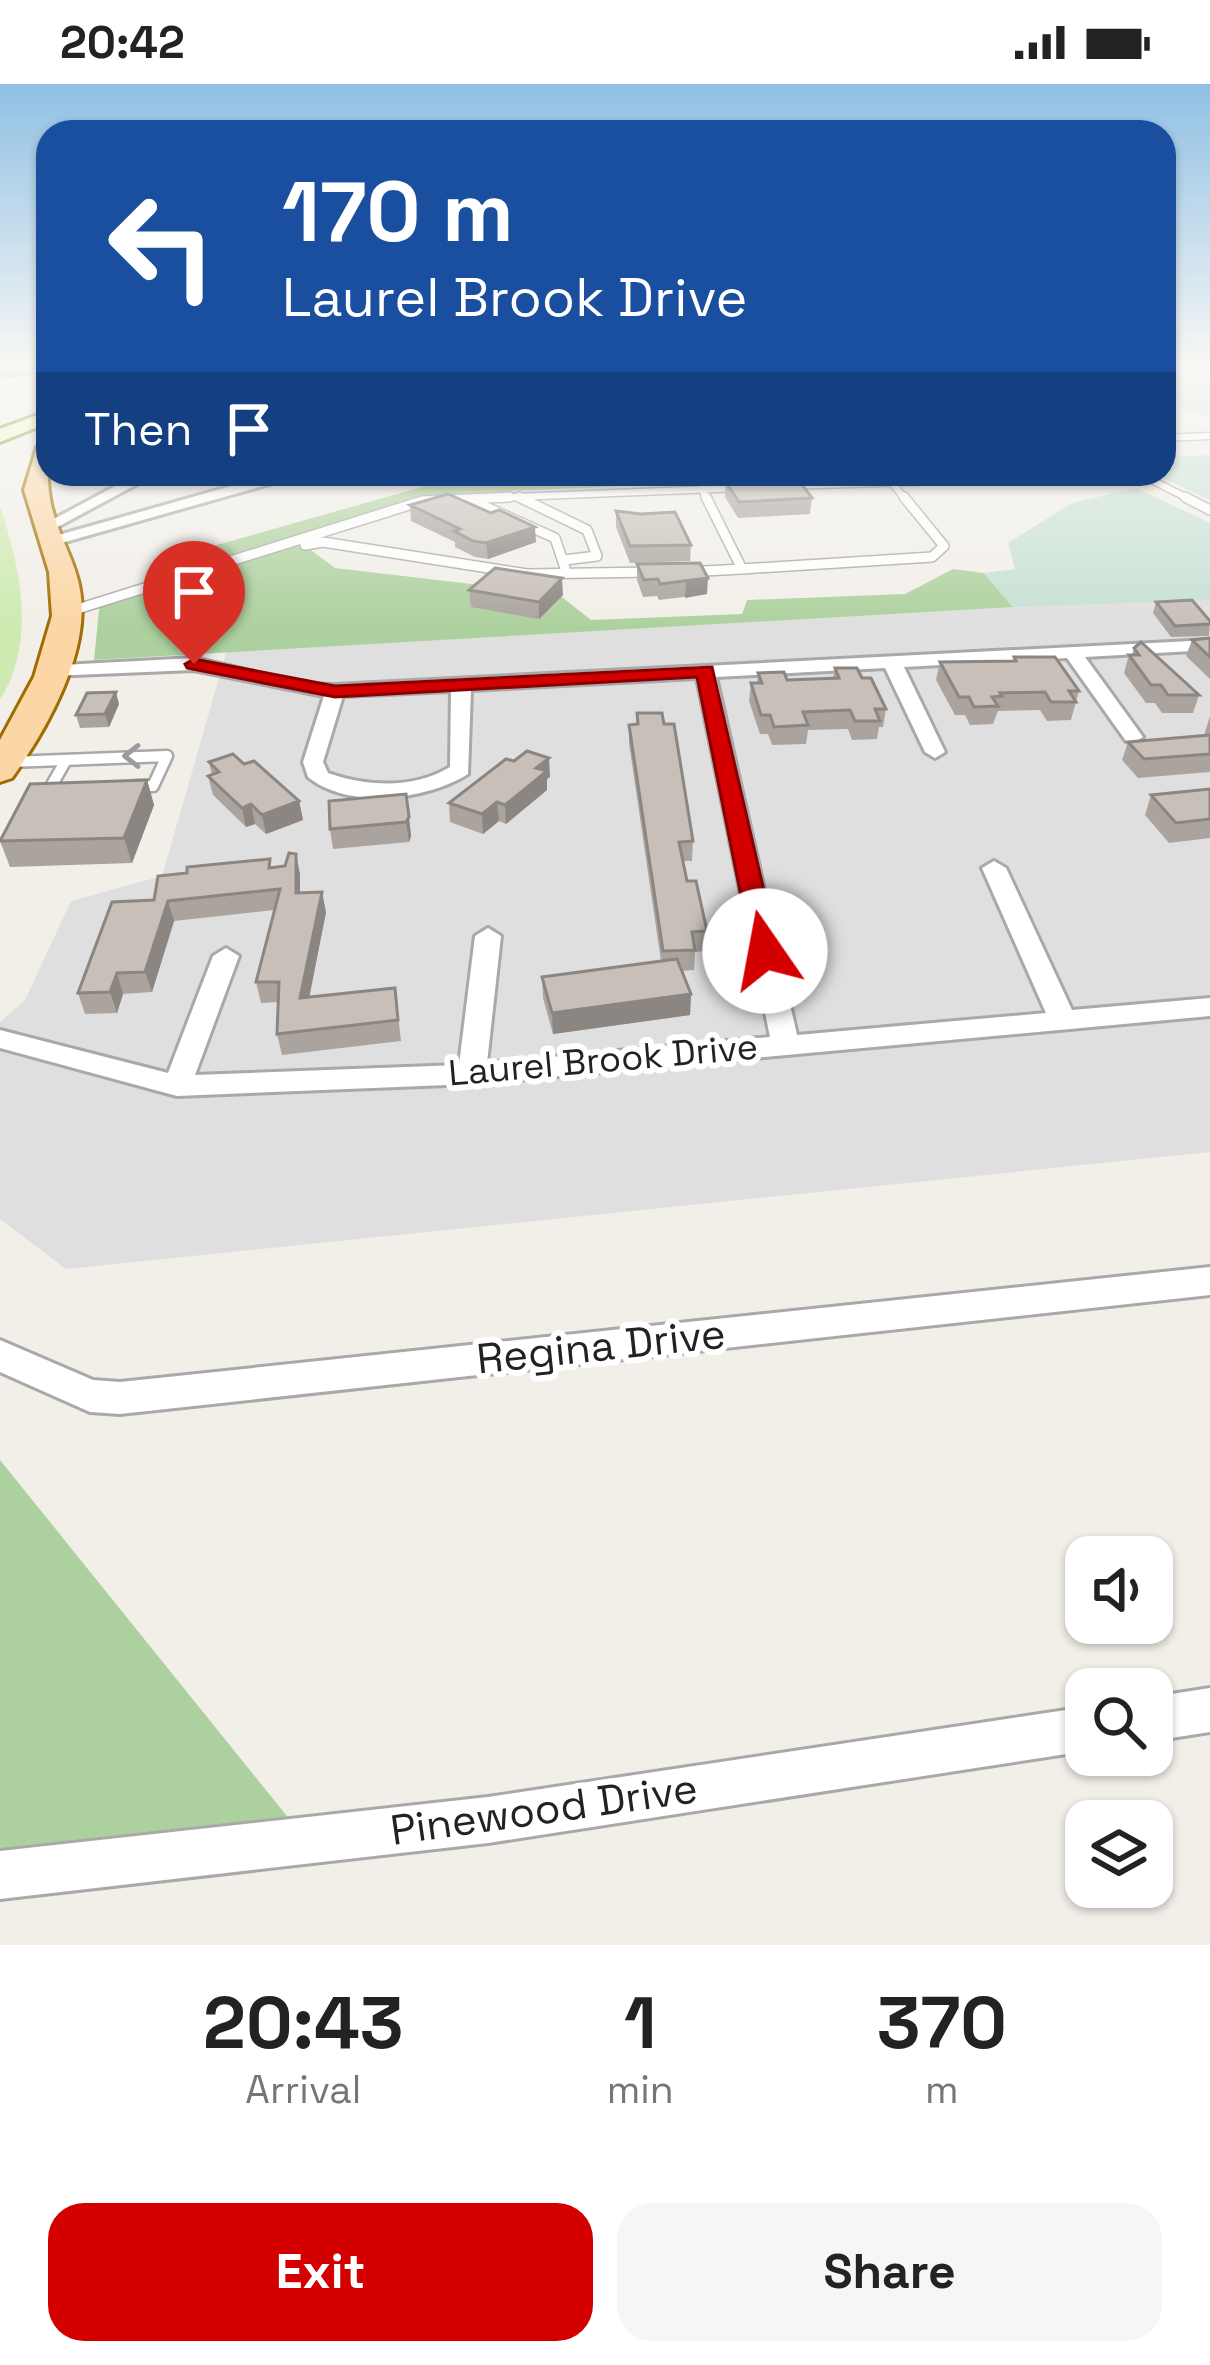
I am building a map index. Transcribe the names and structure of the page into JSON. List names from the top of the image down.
{
  "streets": {
    "street": ["Laurel Brook Drive", "Regina Drive", "Pinewood Drive"]
  },
  "page": {
    "status": "20:42",
    "turn": ["170 m", "Laurel Brook Drive"],
    "then": "Then",
    "eta": [
      "20:43",
      "Arrival",
      "1",
      "min",
      "370",
      "m"
    ],
    "buttons": ["Exit", "Share"]
  }
}
